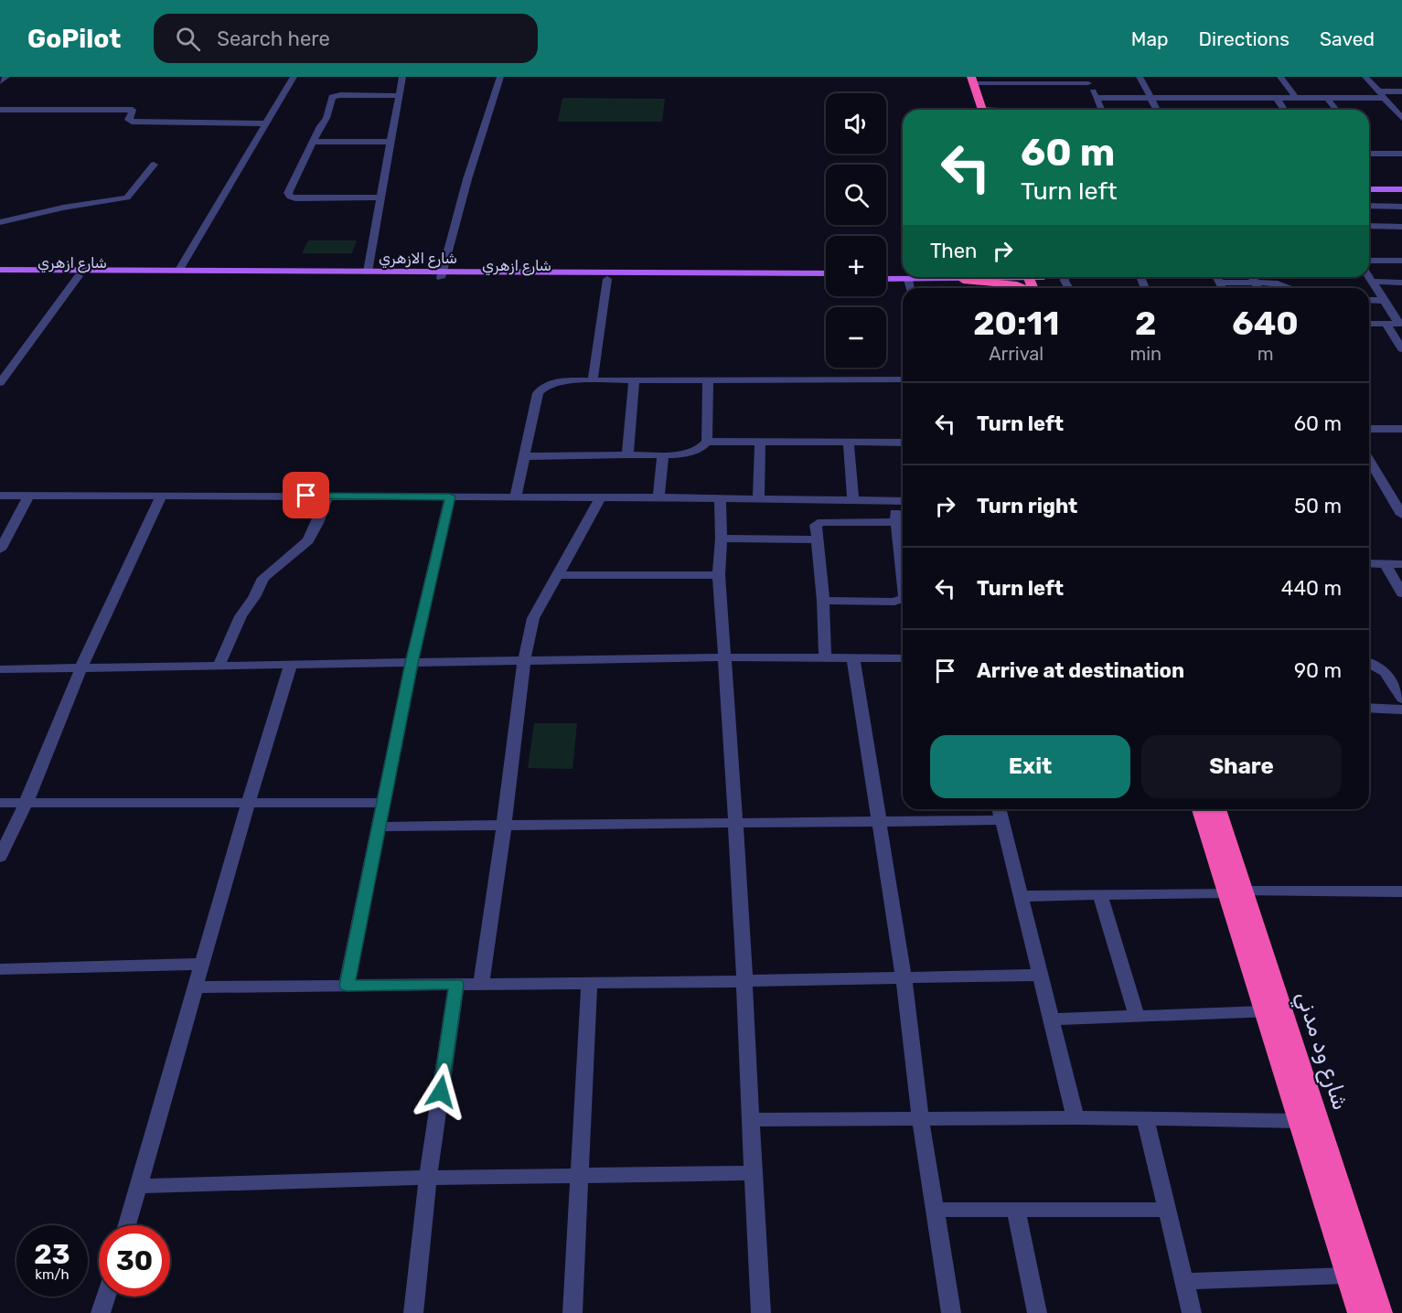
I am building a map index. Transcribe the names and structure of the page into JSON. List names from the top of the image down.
{
  "streets": {
    "highway": ["شارع ود مدني"],
    "main road": ["شارع الازهري", "شارع ازهري"]
  },
  "crossings": [
    ["شارع الازهري", "شارع ازهري"]
  ],
  "page": {
    "header": "GoPilot",
    "search": "Search here",
    "nav": ["Map", "Directions", "Saved"],
    "map_buttons": ["+", "−"],
    "turn": ["60 m", "Turn left"],
    "then": "Then",
    "eta": [
      "20:11",
      "Arrival",
      "2",
      "min",
      "640",
      "m"
    ],
    "list": [
      {
        "name": "Turn left",
        "value": "60 m"
      },
      {
        "name": "Turn right",
        "value": "50 m"
      },
      {
        "name": "Turn left",
        "value": "440 m"
      },
      {
        "name": "Arrive at destination",
        "value": "90 m"
      }
    ],
    "buttons": ["Exit", "Share"],
    "speed": "23 km/h",
    "limit": "30"
  }
}
